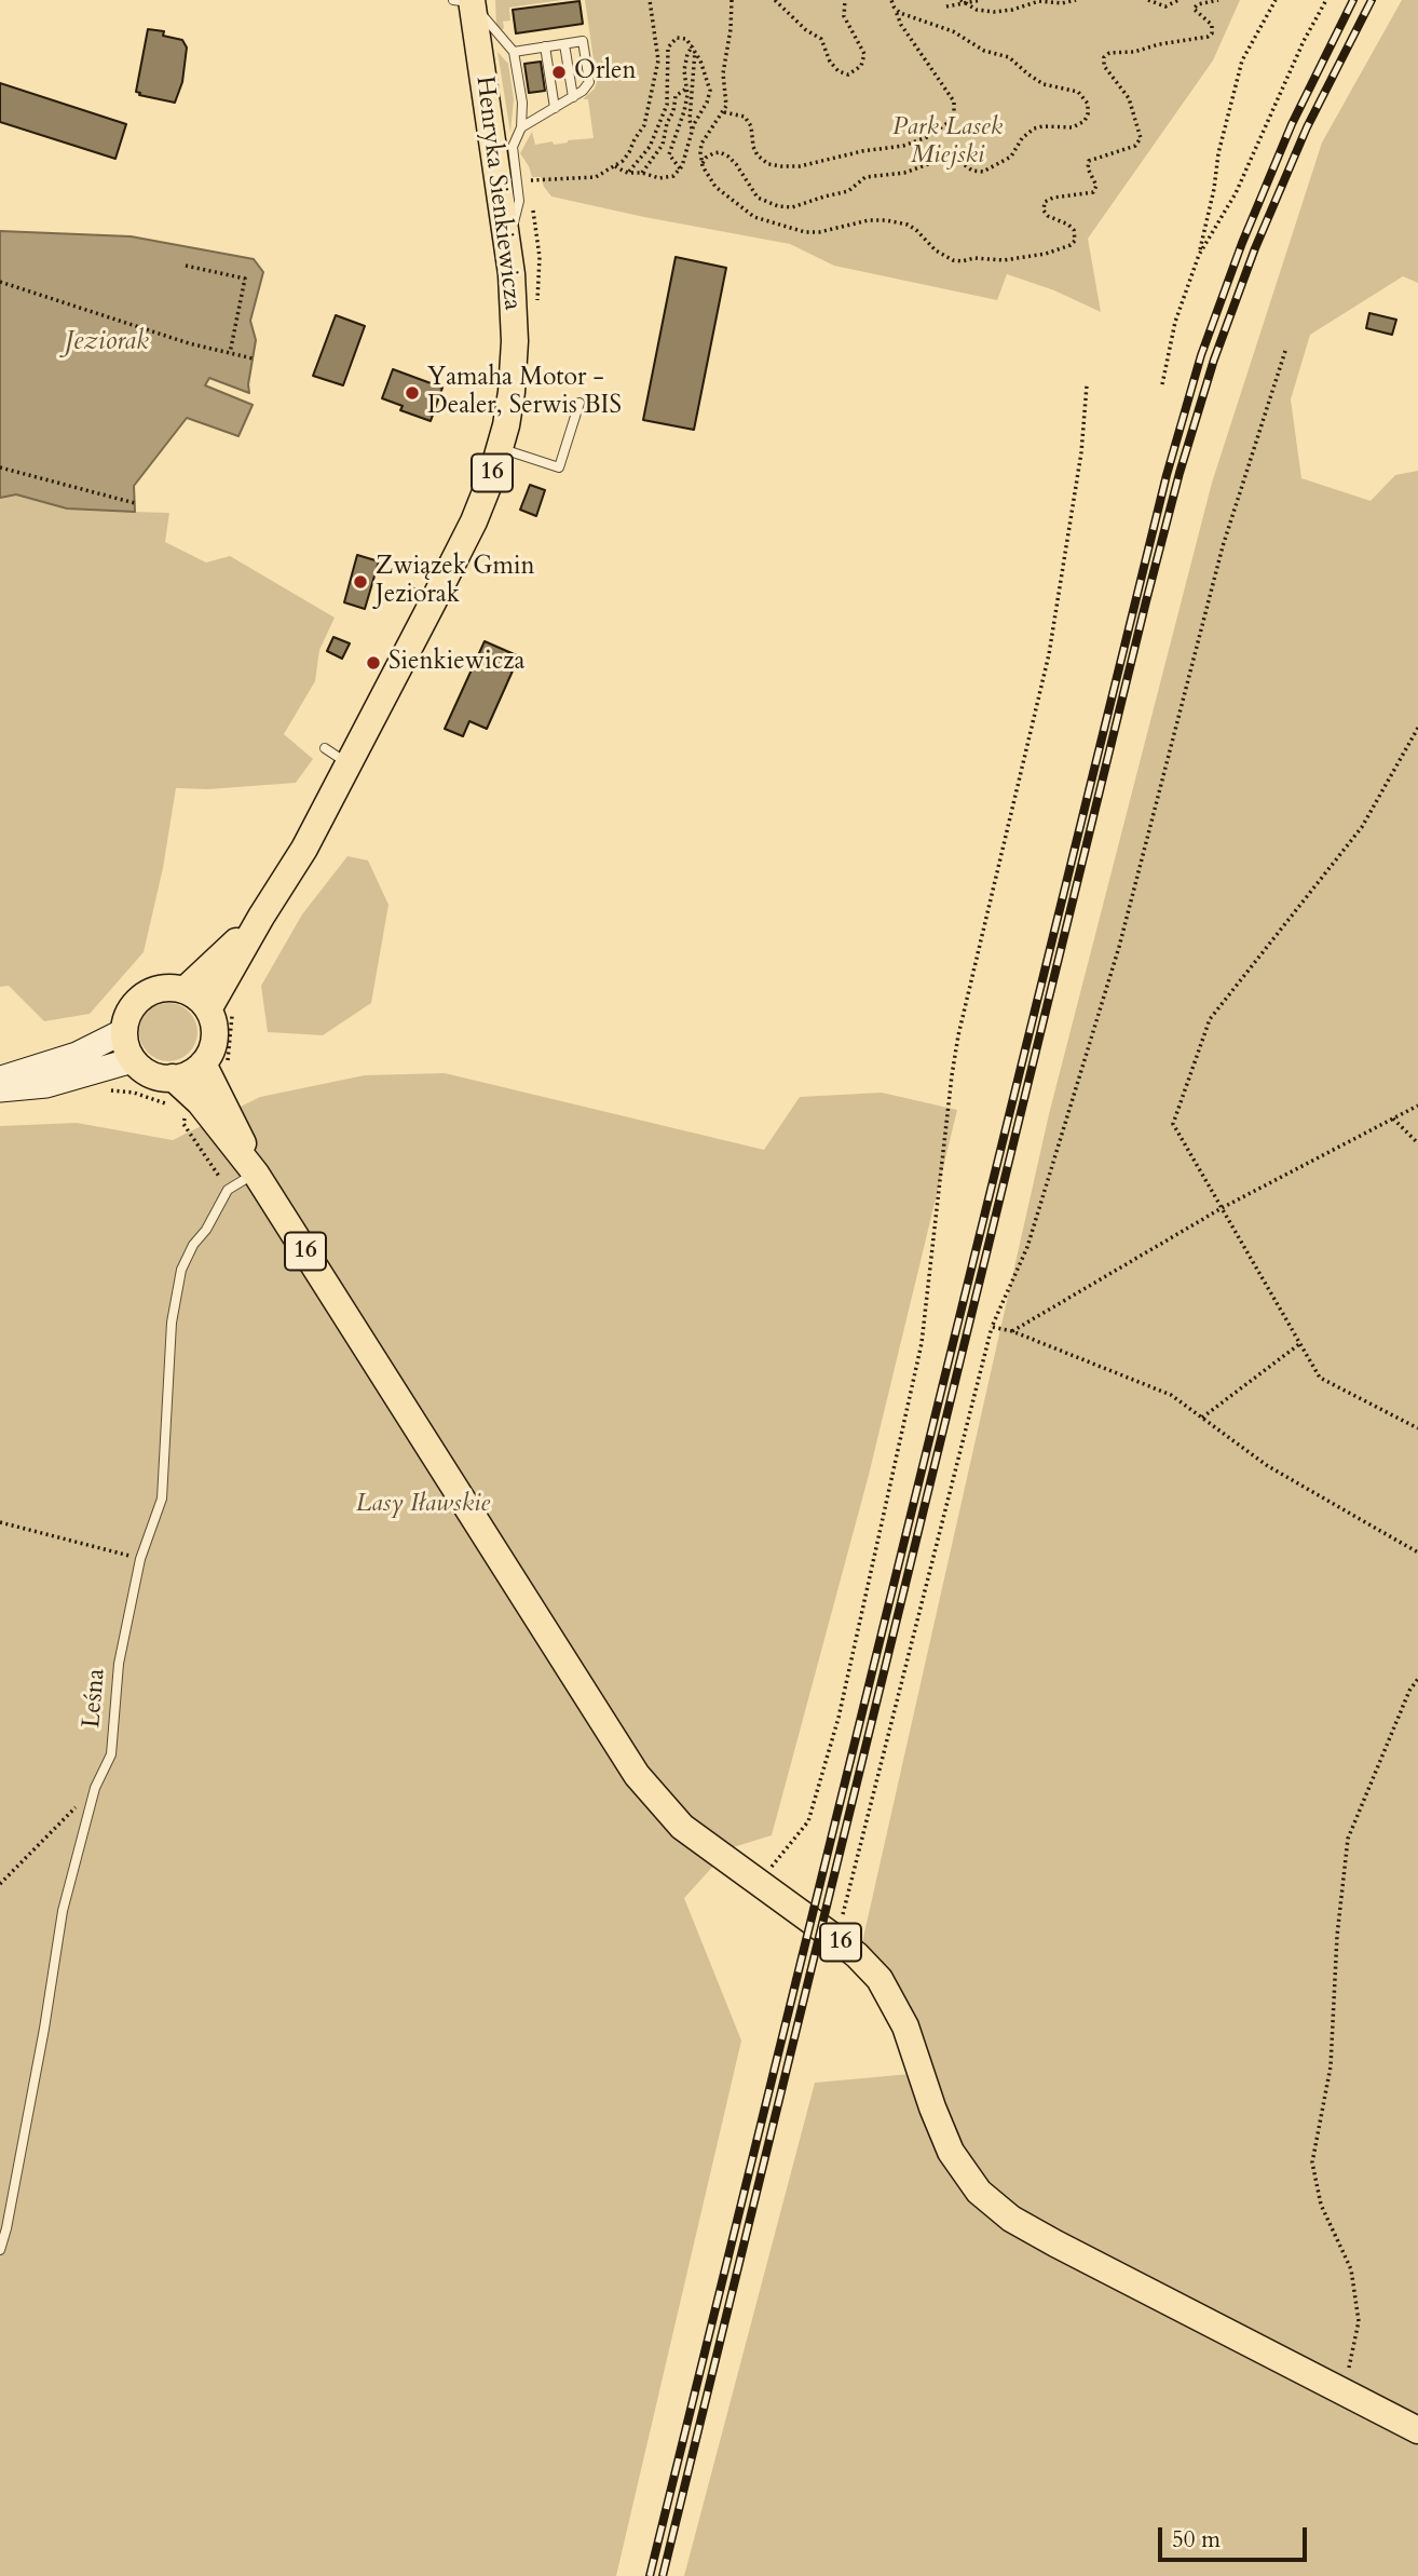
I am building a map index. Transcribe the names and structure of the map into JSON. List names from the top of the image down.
{
  "streets": {
    "main road": ["Henryka Sienkiewicza", "16"],
    "lane": ["Leśna"]
  },
  "crossings": [
    ["Henryka Sienkiewicza", "16"]
  ],
  "water": ["Jeziorak"],
  "parks": ["Park Lasek Miejski", "Lasy Iławskie"],
  "places": [
    "Orlen",
    "Yamaha Motor - Dealer, Serwis BIS",
    "Związek Gmin Jeziorak",
    "Sienkiewicza"
  ],
  "scale_bar": "50 m"
}
